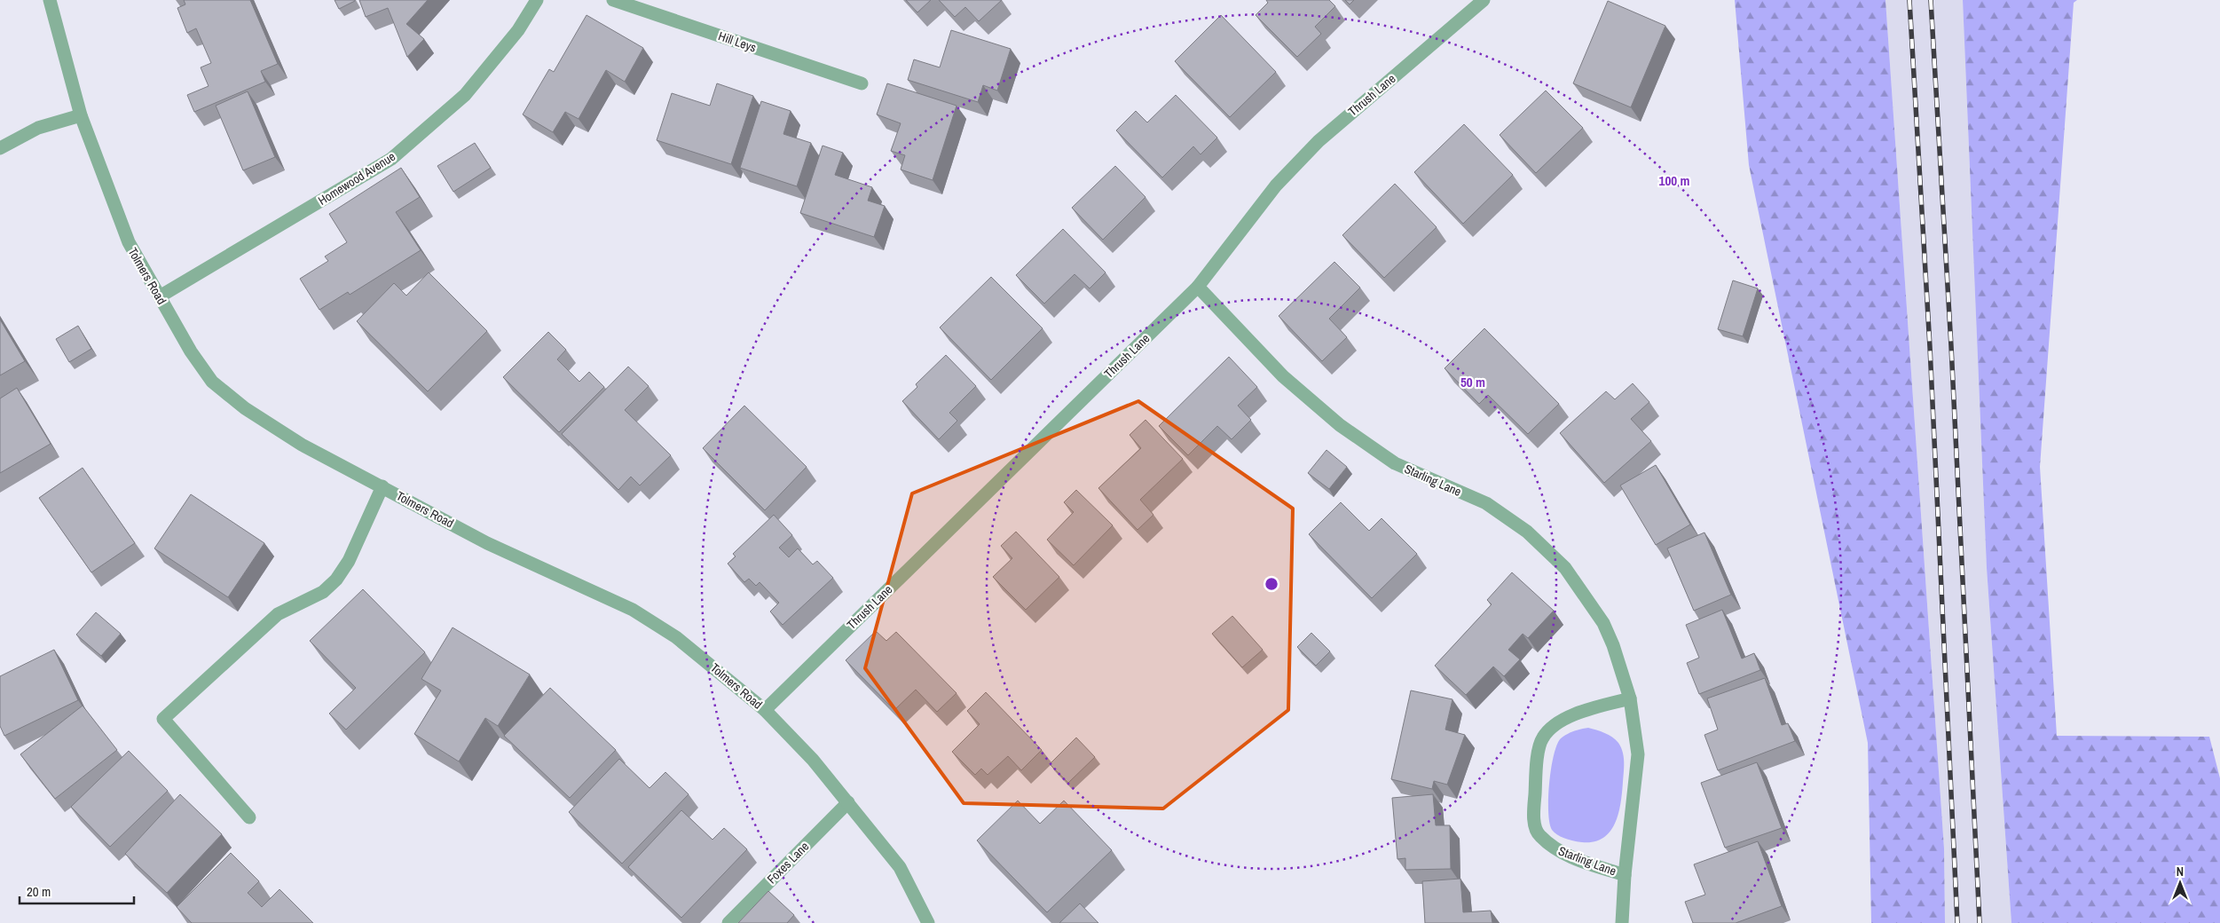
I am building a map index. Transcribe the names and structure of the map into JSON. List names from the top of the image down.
{
  "streets": {
    "street": [
      "Hill Leys",
      "Thrush Lane",
      "Homewood Avenue",
      "Tolmers Road",
      "Starling Lane",
      "Foxes Lane"
    ]
  },
  "crossings": [
    ["Thrush Lane", "Tolmers Road"],
    ["Thrush Lane", "Starling Lane"],
    ["Homewood Avenue", "Tolmers Road"],
    ["Tolmers Road", "Foxes Lane"]
  ],
  "scale_bar": "20 m",
  "north": "top",
  "rings": ["100 m", "50 m"]
}
